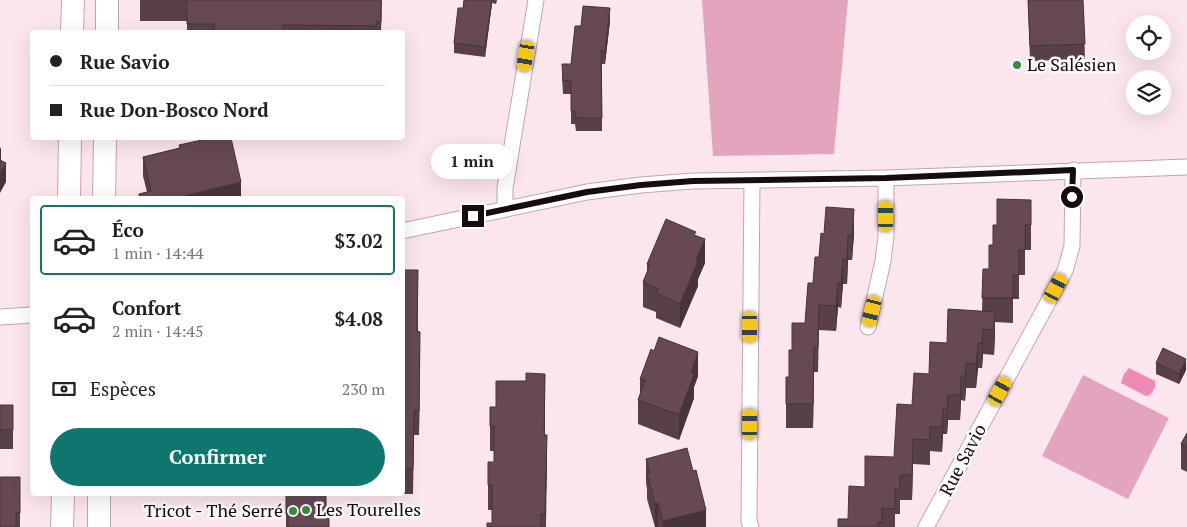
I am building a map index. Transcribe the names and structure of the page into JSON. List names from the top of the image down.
{
  "streets": {
    "street": ["Rue Savio"]
  },
  "places": ["Le Salésien", "Les Tourelles", "Tricot - Thé Serré"],
  "page": {
    "banner": ["Rue Savio", "Rue Don-Bosco Nord"],
    "bubble": "1 min",
    "list": [
      {
        "name": "Éco",
        "note": "1 min · 14:44",
        "value": "$3.02"
      },
      {
        "name": "Confort",
        "note": "2 min · 14:45",
        "value": "$4.08"
      }
    ],
    "pay": ["Espèces", "230 m"],
    "buttons": "Confirmer"
  }
}
